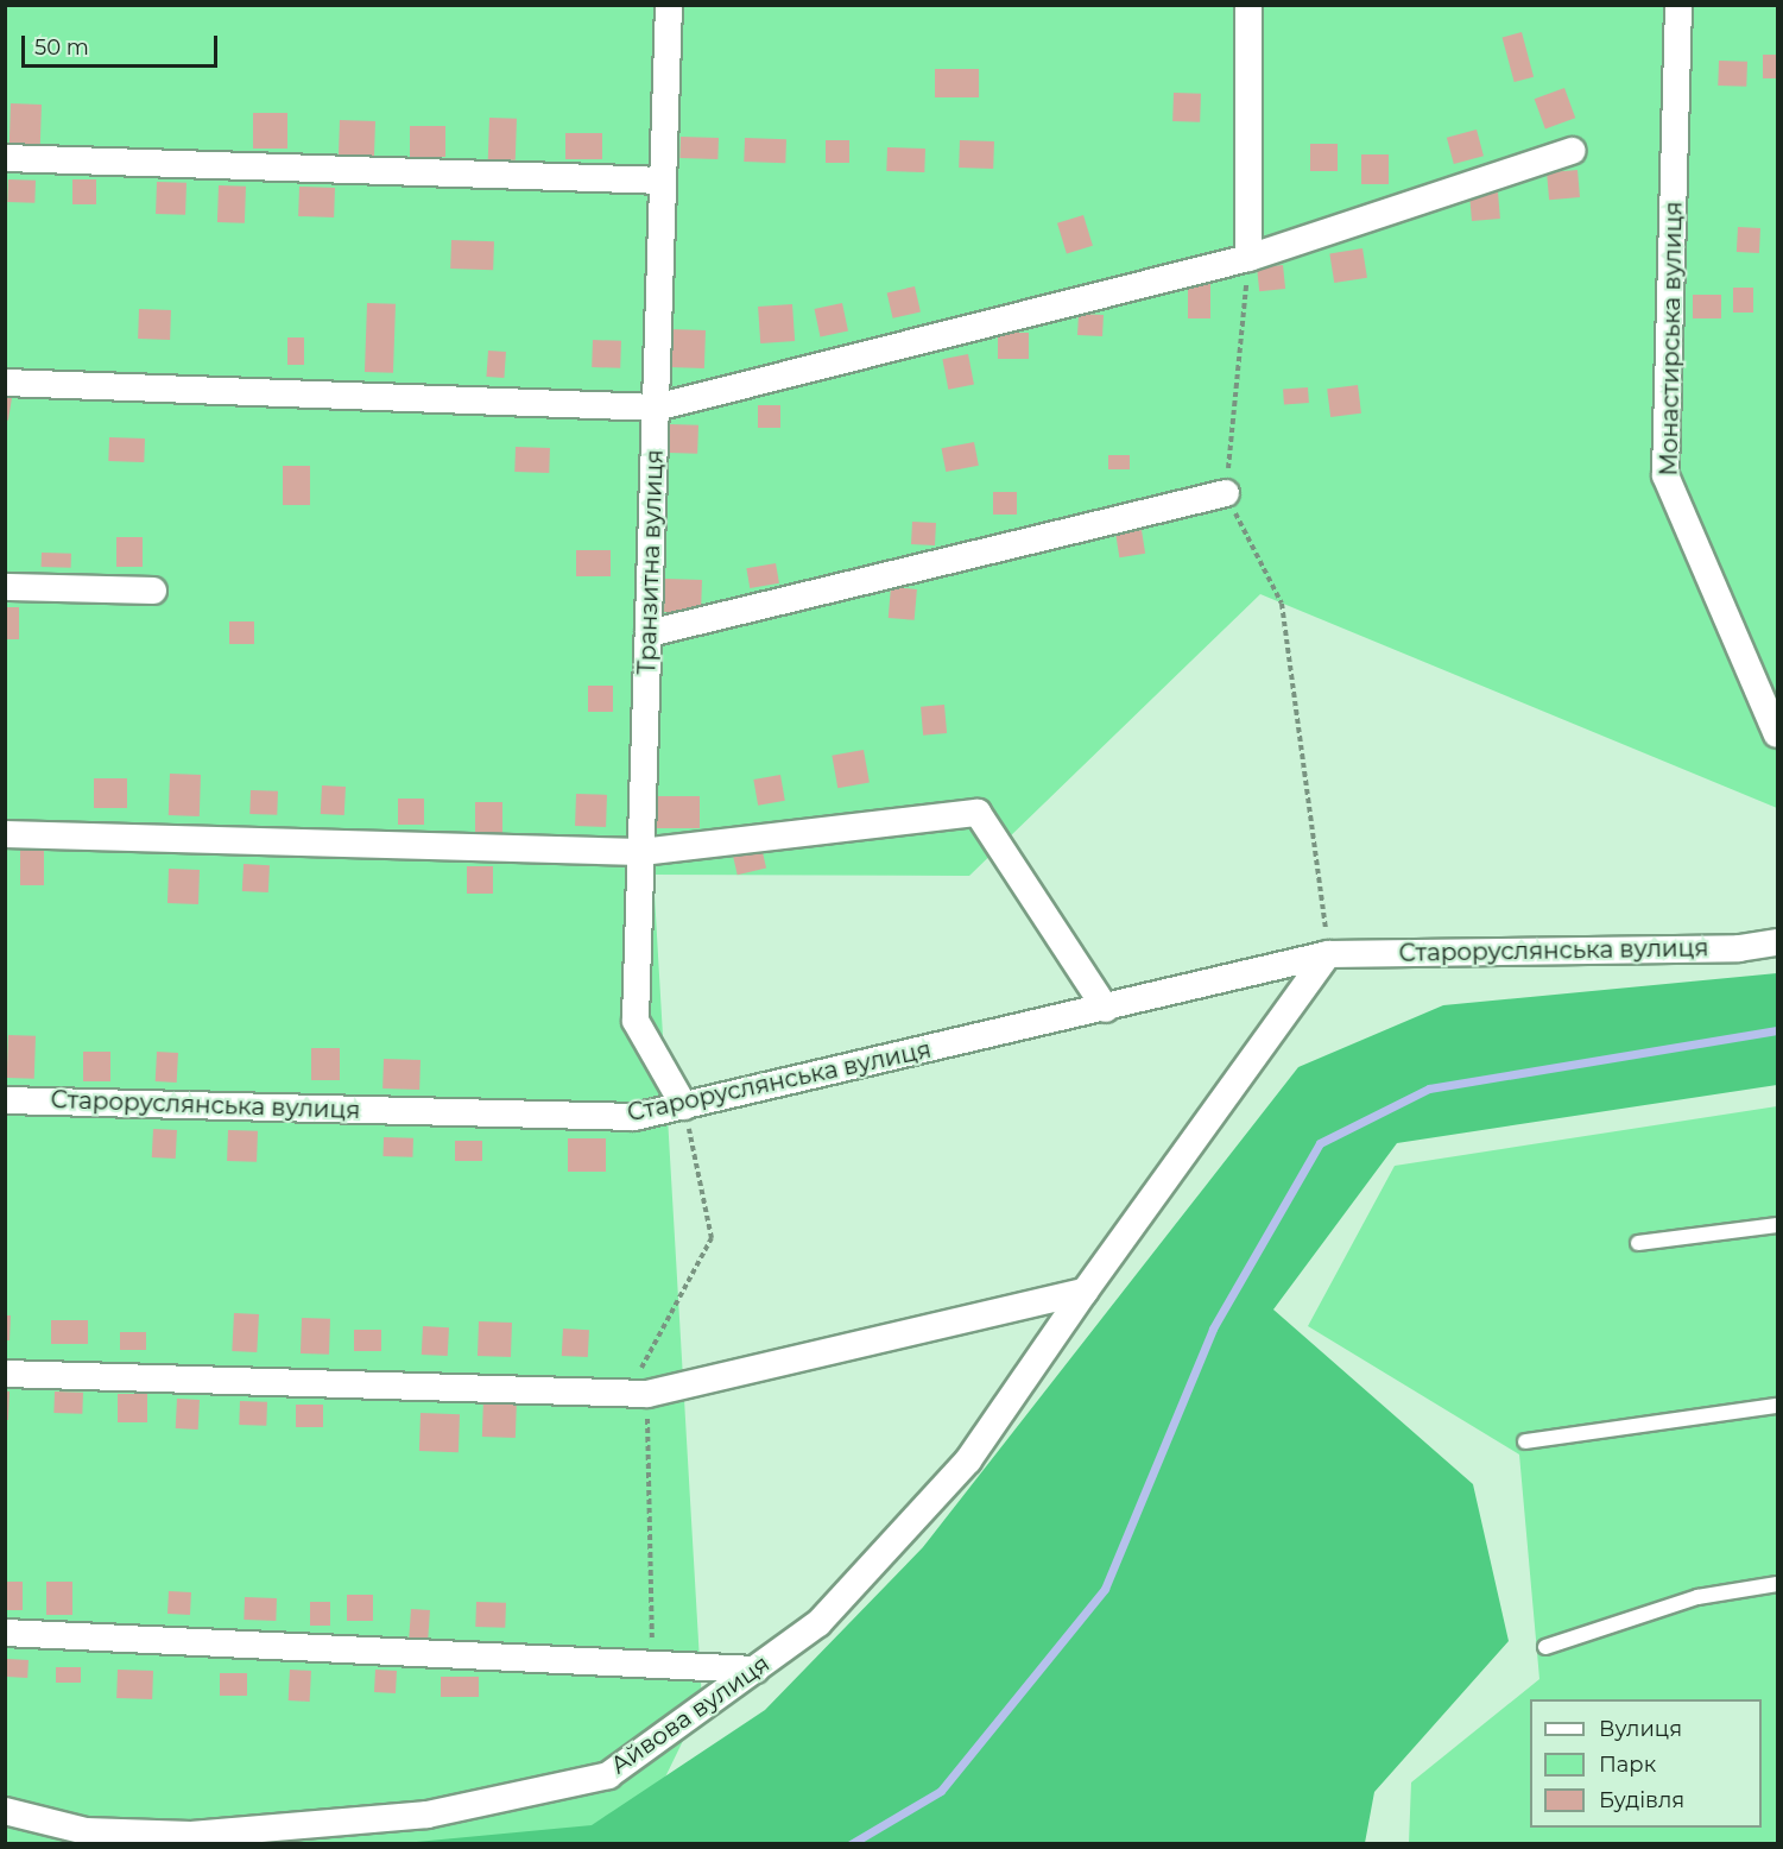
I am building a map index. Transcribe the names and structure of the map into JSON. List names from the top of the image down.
{
  "streets": {
    "street": [
      "Монастирська вулиця",
      "Транзитна вулиця",
      "Староруслянська вулиця",
      "Айвова вулиця"
    ]
  },
  "crossings": [
    ["Транзитна вулиця", "Староруслянська вулиця"]
  ],
  "legend": ["Вулиця", "Парк", "Будівля"],
  "scale_bar": "50 m"
}
